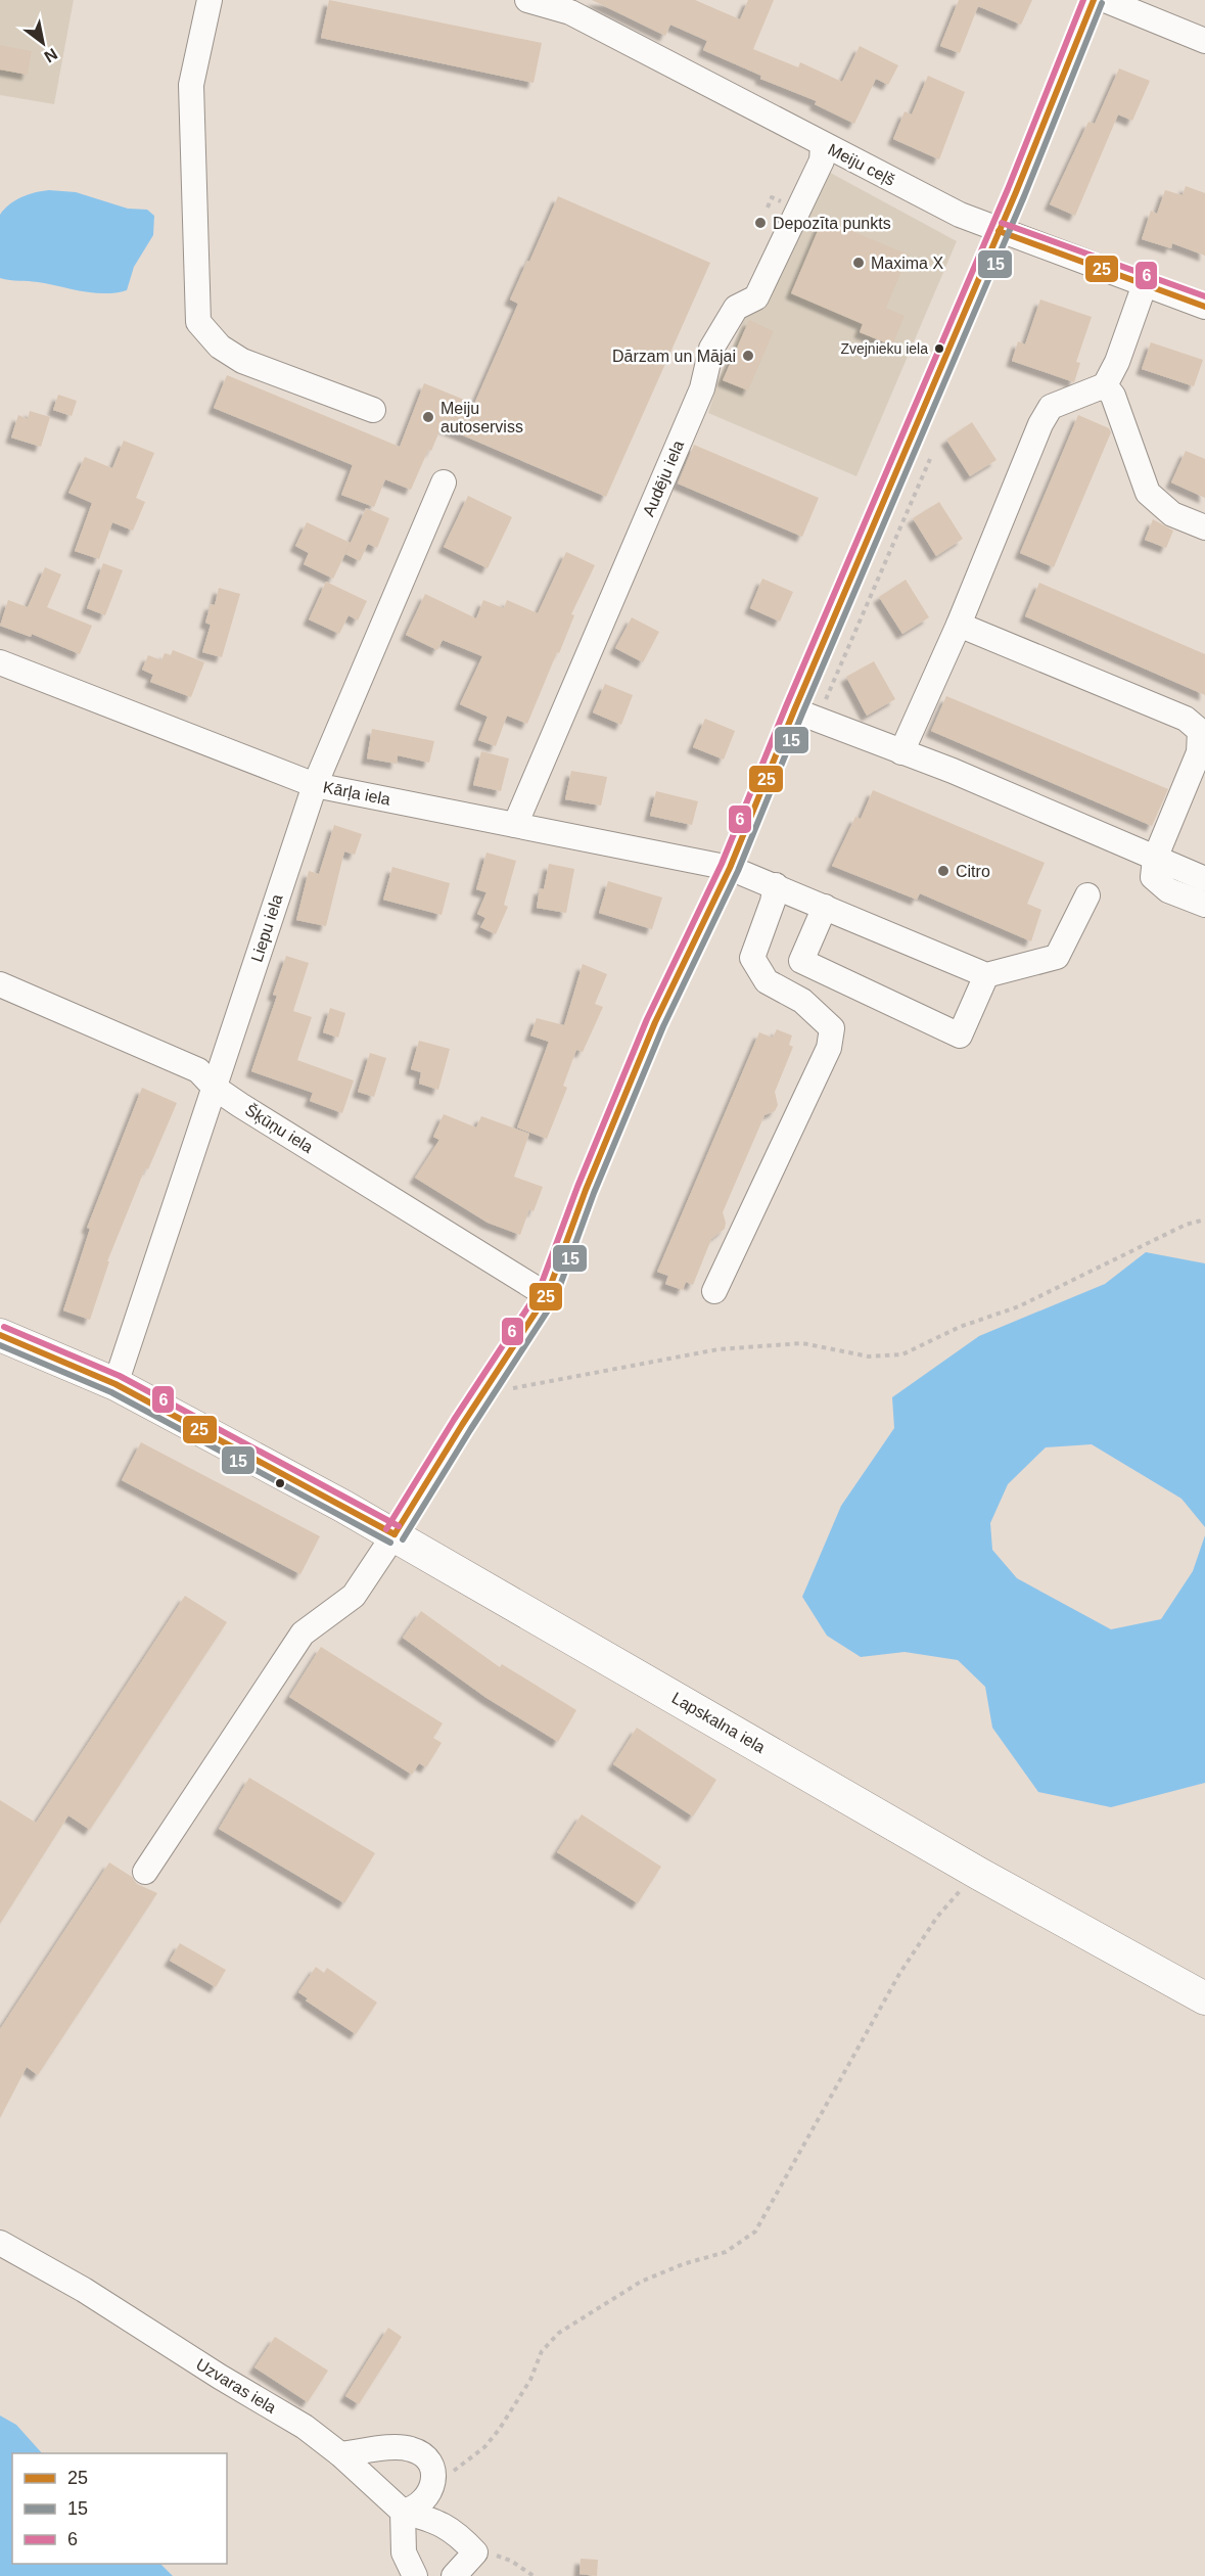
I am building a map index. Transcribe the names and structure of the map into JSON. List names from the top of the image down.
{
  "streets": {
    "main road": ["Lapskalna iela"],
    "street": [
      "Meiju ceļš",
      "Audēju iela",
      "Kārļa iela",
      "Liepu iela",
      "Šķūņu iela",
      "Uzvaras iela"
    ]
  },
  "crossings": [
    ["Meiju ceļš", "Audēju iela"],
    ["Audēju iela", "Kārļa iela"],
    ["Kārļa iela", "Liepu iela"],
    ["Liepu iela", "Šķūņu iela"],
    ["Liepu iela", "Lapskalna iela"]
  ],
  "places": [
    "Depozīta punkts",
    "Maxima X",
    "Zvejnieku iela",
    "Dārzam un Mājai",
    "Meiju autoserviss",
    "Citro"
  ],
  "lines": ["transit line 25", "transit line 6", "transit line 15"],
  "legend": ["25", "15", "6"],
  "north": "bottom right"
}
